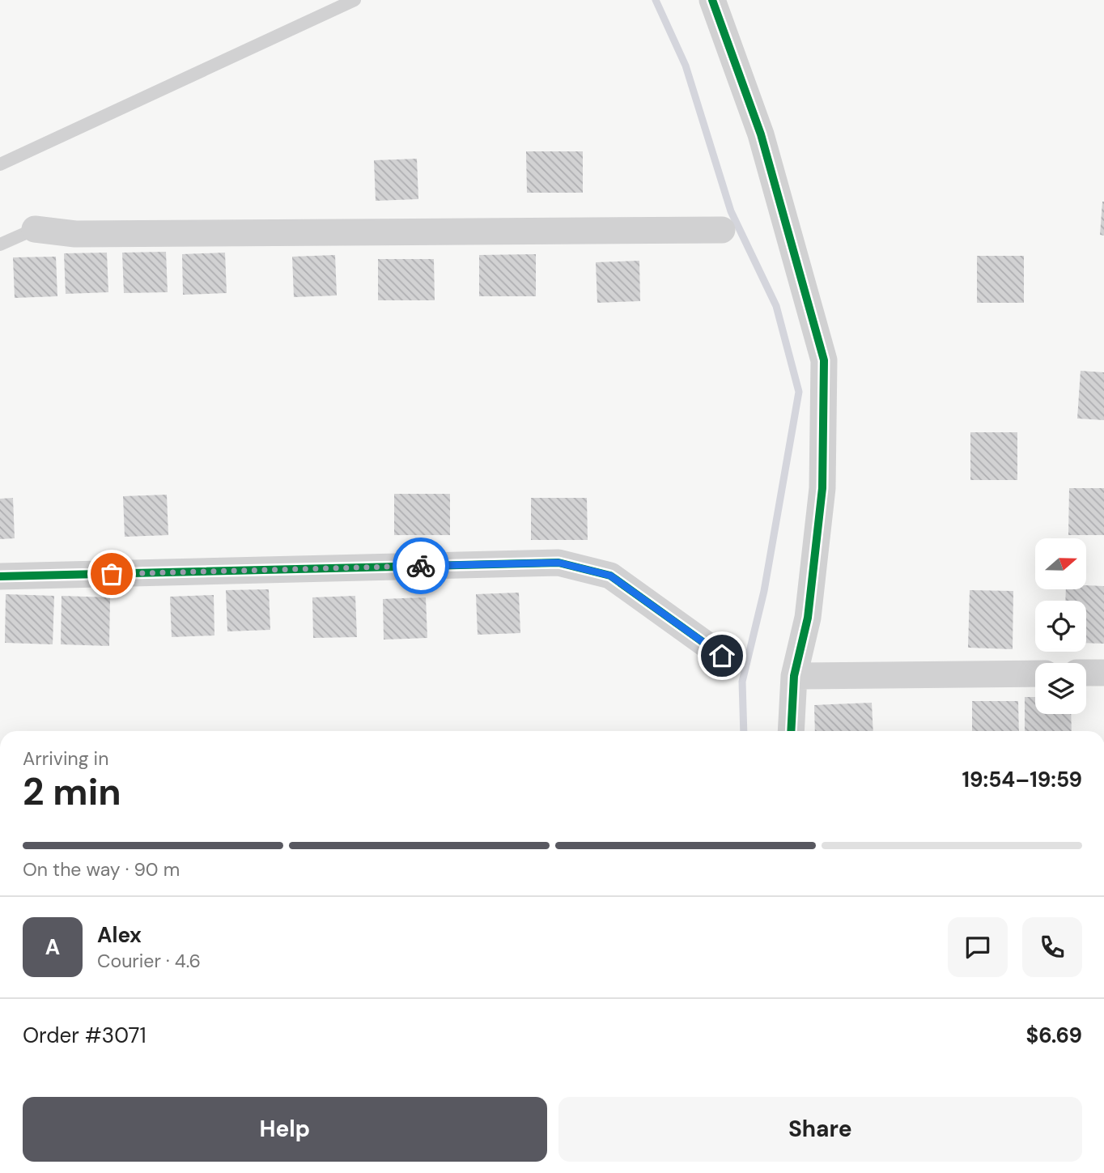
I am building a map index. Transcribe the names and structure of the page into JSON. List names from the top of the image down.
{
  "north": "right",
  "page": {
    "heading": ["2 min", "Arriving in", "19:54–19:59"],
    "panel": [
      "Alex",
      "Courier · 4.6",
      "Order #3071",
      "$6.69"
    ],
    "bar": "On the way · 90 m",
    "round": "A",
    "buttons": ["Help", "Share"]
  }
}
